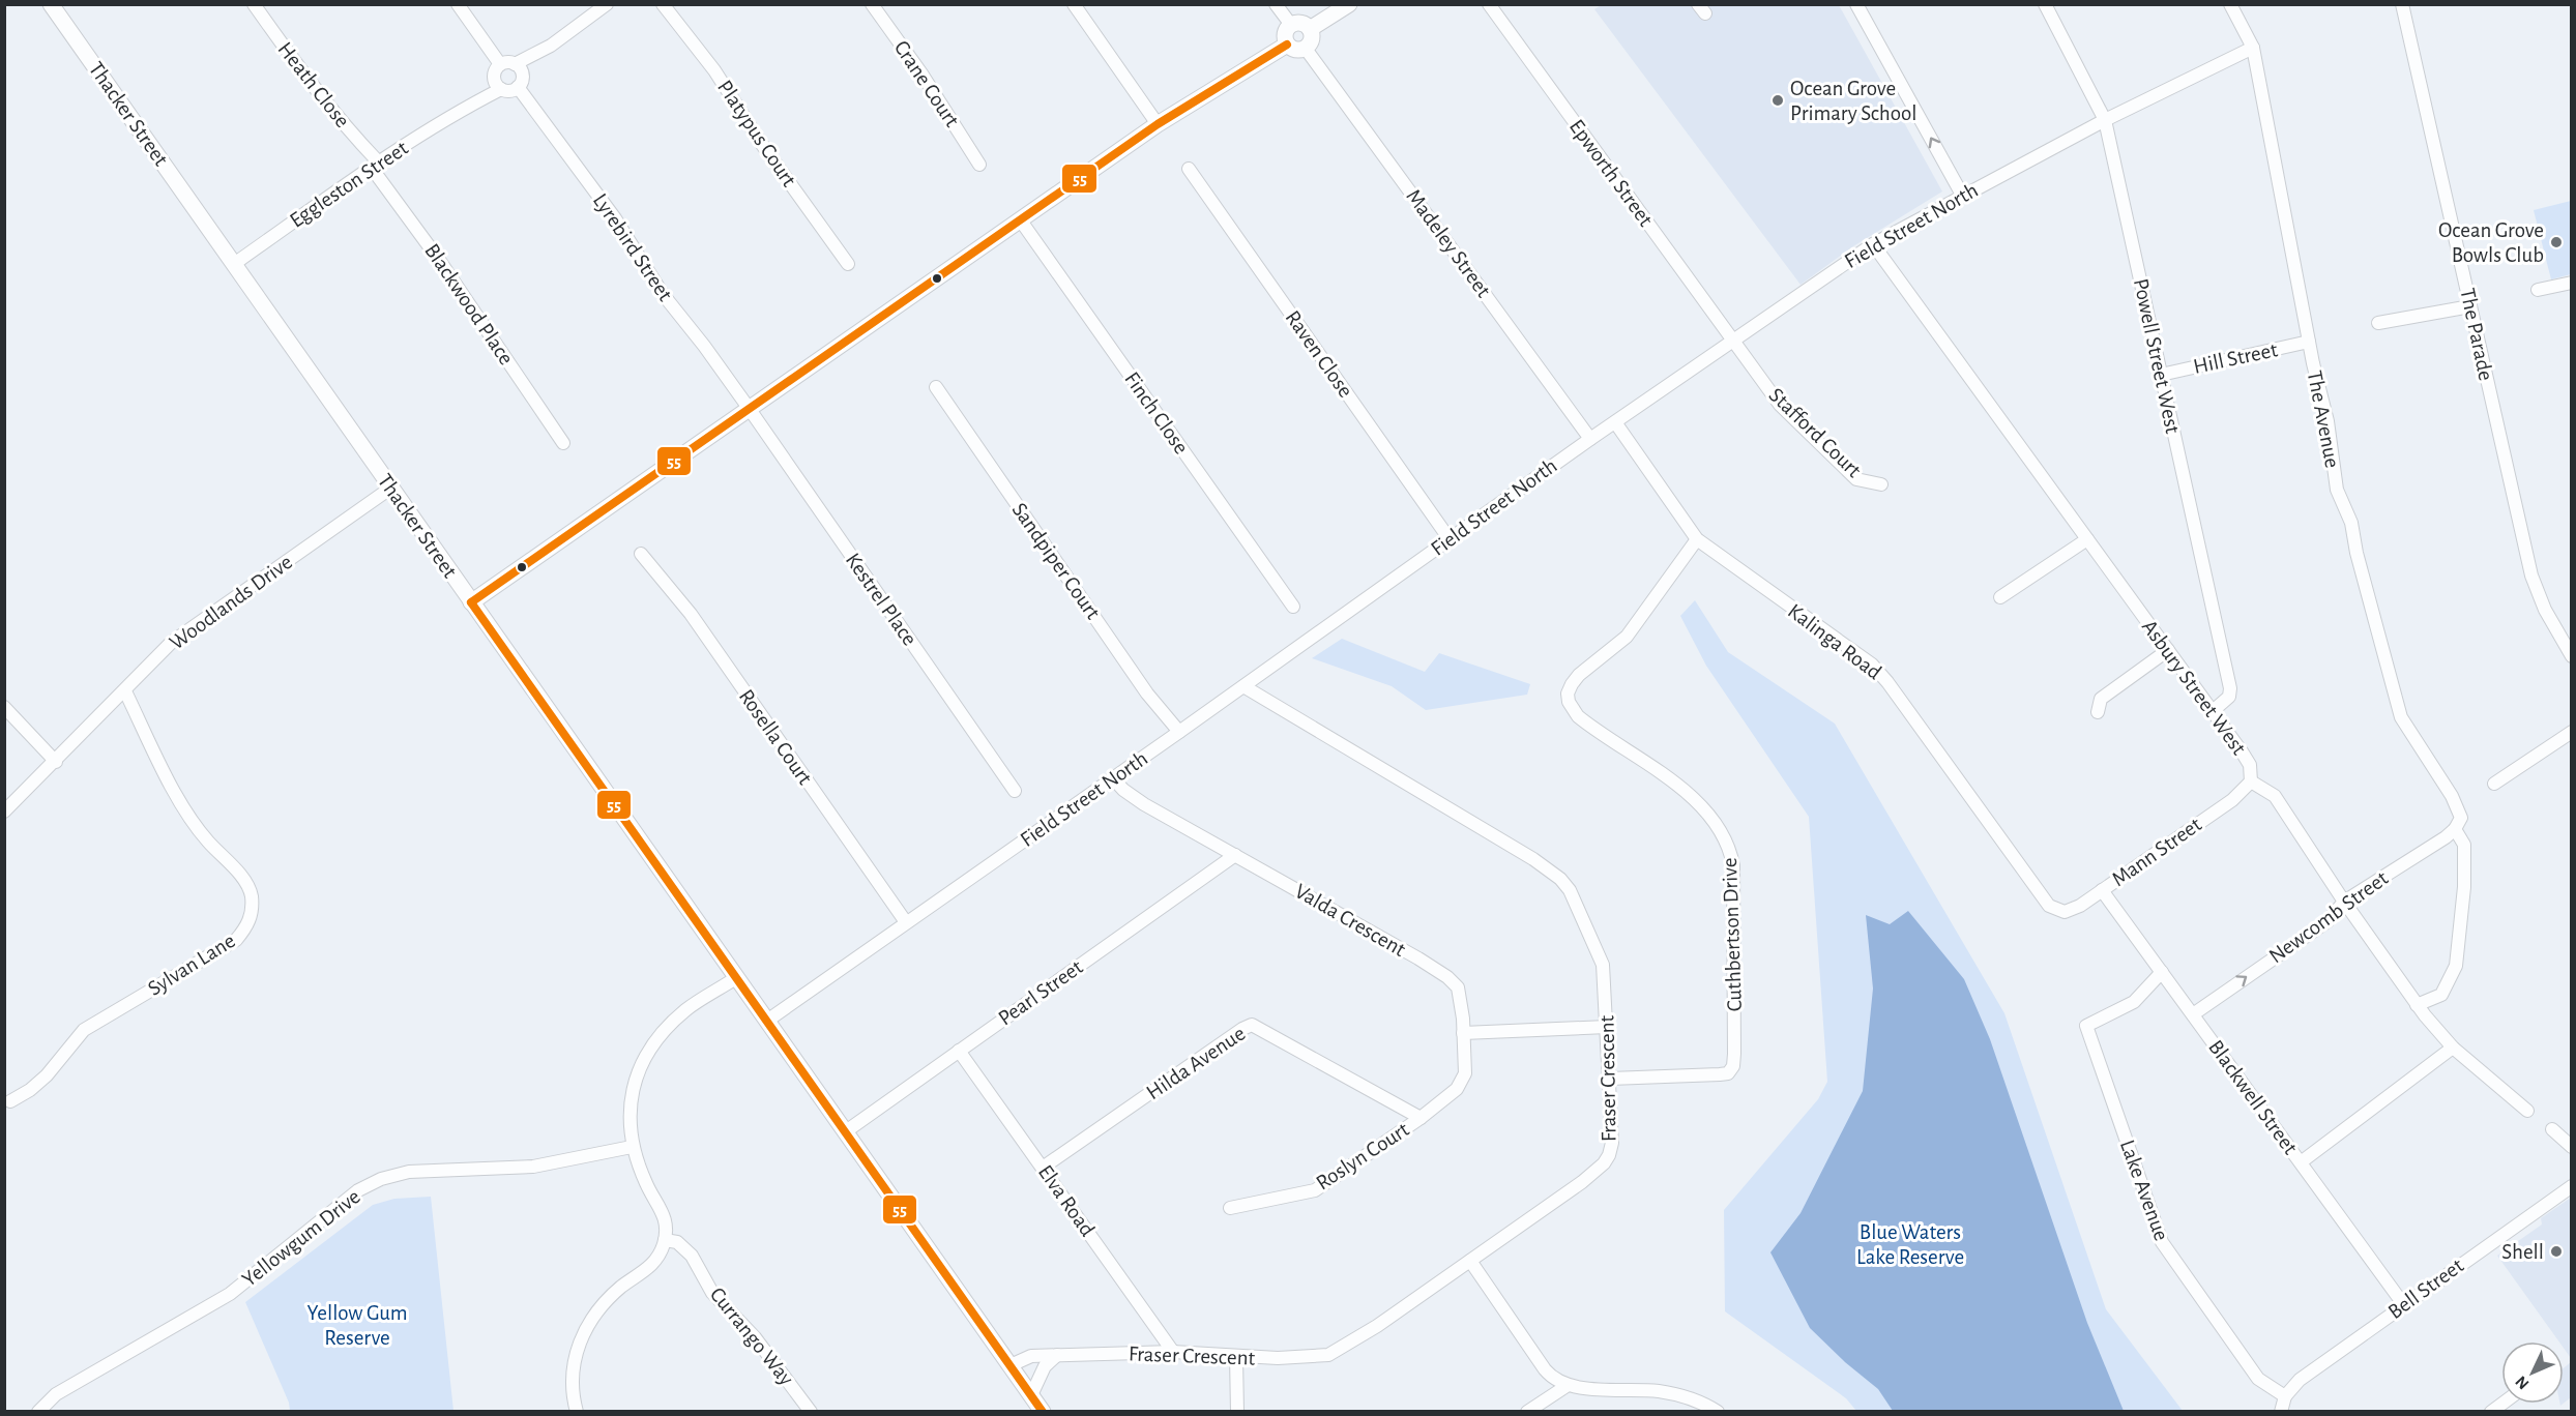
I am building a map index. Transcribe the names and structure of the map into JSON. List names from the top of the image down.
{
  "streets": {
    "street": [
      "Crane Court",
      "Heath Close",
      "Thacker Street",
      "Platypus Court",
      "Epworth Street",
      "Eggleston Street",
      "Field Street North",
      "Madeley Street",
      "Lyrebird Street",
      "Blackwood Place",
      "The Parade",
      "Raven Close",
      "Powell Street West",
      "Hill Street",
      "Finch Close",
      "The Avenue",
      "Stafford Court",
      "Sandpiper Court",
      "Kestrel Place",
      "Woodlands Drive",
      "Kalinga Road",
      "Asbury Street West",
      "Rosella Court",
      "Mann Street",
      "Newcomb Street",
      "Valda Crescent",
      "Cuthbertson Drive",
      "Sylvan Lane",
      "Pearl Street",
      "Hilda Avenue",
      "Fraser Crescent",
      "Blackwell Street",
      "Roslyn Court",
      "Lake Avenue",
      "Elva Road",
      "Yellowgum Drive",
      "Bell Street",
      "Currango Way"
    ]
  },
  "crossings": [
    ["Heath Close", "Eggleston Street"],
    ["Heath Close", "Blackwood Place"],
    ["Thacker Street", "Eggleston Street"],
    ["Thacker Street", "Field Street North"],
    ["Thacker Street", "Woodlands Drive"],
    ["Thacker Street", "Pearl Street"],
    ["Thacker Street", "Fraser Crescent"],
    ["Epworth Street", "Field Street North"],
    ["Epworth Street", "Stafford Court"],
    ["Eggleston Street", "Blackwood Place"],
    ["Field Street North", "Madeley Street"],
    ["Field Street North", "Raven Close"],
    ["Field Street North", "Powell Street West"],
    ["Field Street North", "The Avenue"],
    ["Field Street North", "Stafford Court"],
    ["Field Street North", "Sandpiper Court"],
    ["Field Street North", "Kalinga Road"],
    ["Field Street North", "Asbury Street West"],
    ["Field Street North", "Rosella Court"],
    ["Field Street North", "Valda Crescent"],
    ["Field Street North", "Fraser Crescent"],
    ["Lyrebird Street", "Kestrel Place"],
    ["Powell Street West", "Hill Street"],
    ["Powell Street West", "Asbury Street West"],
    ["Hill Street", "The Avenue"],
    ["The Avenue", "Asbury Street West"],
    ["The Avenue", "Newcomb Street"],
    ["Woodlands Drive", "Sylvan Lane"],
    ["Kalinga Road", "Mann Street"],
    ["Kalinga Road", "Cuthbertson Drive"],
    ["Asbury Street West", "Mann Street"],
    ["Asbury Street West", "Newcomb Street"],
    ["Mann Street", "Blackwell Street"],
    ["Newcomb Street", "Blackwell Street"],
    ["Valda Crescent", "Pearl Street"],
    ["Valda Crescent", "Hilda Avenue"],
    ["Valda Crescent", "Roslyn Court"],
    ["Cuthbertson Drive", "Fraser Crescent"],
    ["Pearl Street", "Elva Road"],
    ["Hilda Avenue", "Roslyn Court"],
    ["Hilda Avenue", "Elva Road"],
    ["Fraser Crescent", "Elva Road"],
    ["Blackwell Street", "Lake Avenue"],
    ["Blackwell Street", "Bell Street"],
    ["Lake Avenue", "Bell Street"]
  ],
  "one_way": ["Newcomb Street"],
  "parks": ["Blue Waters Lake Reserve", "Yellow Gum Reserve"],
  "places": ["Ocean Grove Primary School", "Ocean Grove Bowls Club", "Shell"],
  "lines": ["transit line 55"],
  "north": "bottom left"
}
